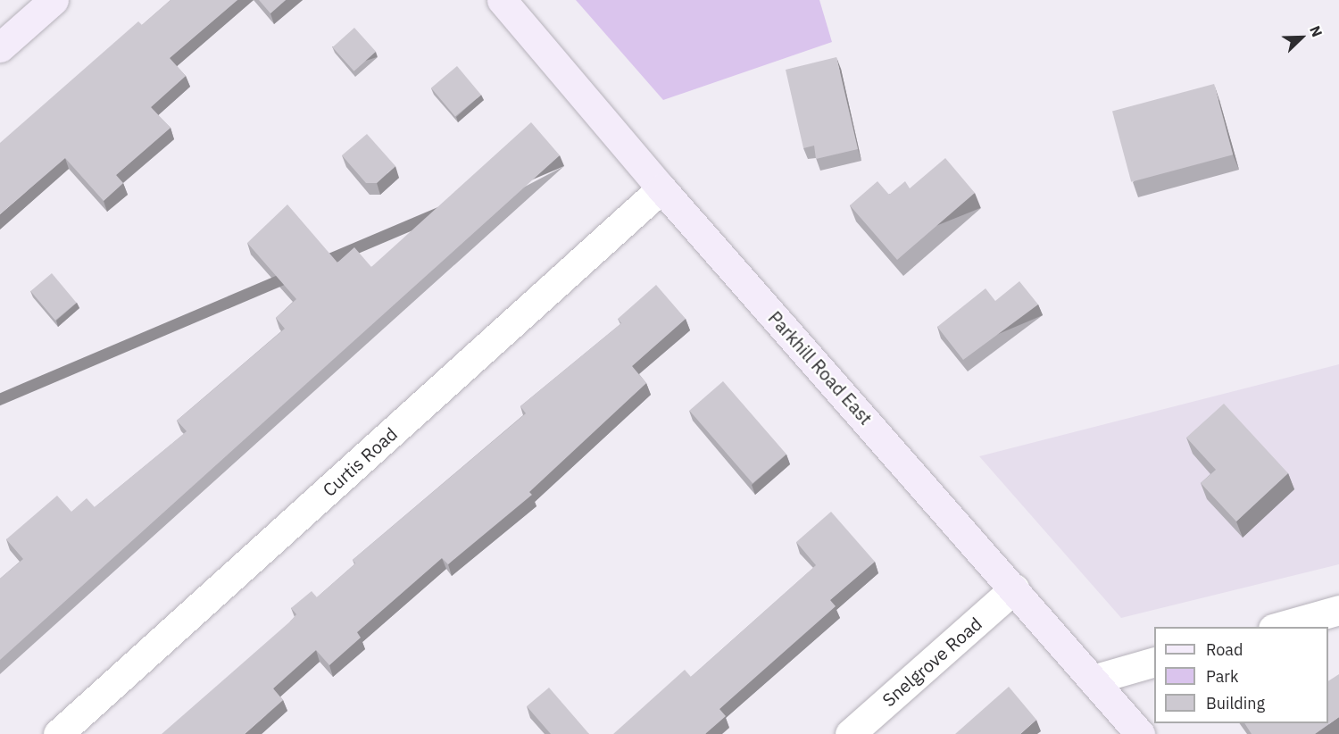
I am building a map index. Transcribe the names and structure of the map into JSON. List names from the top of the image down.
{
  "streets": {
    "main road": ["Parkhill Road East"],
    "street": ["Curtis Road", "Snelgrove Road"]
  },
  "crossings": [
    ["Parkhill Road East", "Curtis Road"],
    ["Parkhill Road East", "Snelgrove Road"]
  ],
  "legend": ["Road", "Park", "Building"],
  "north": "top right"
}
